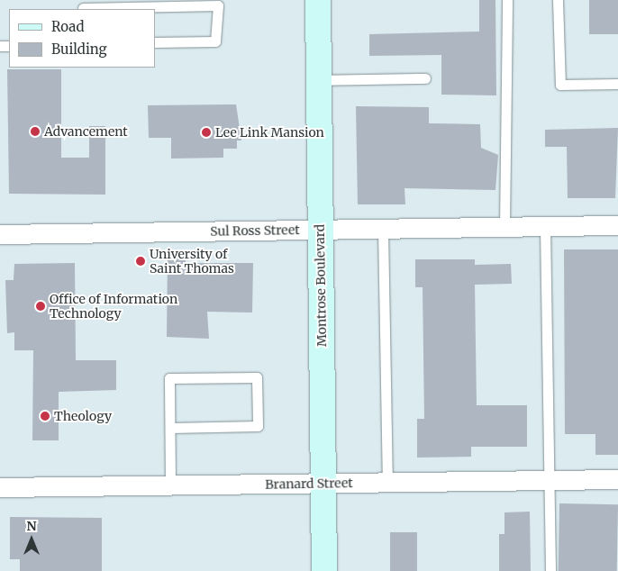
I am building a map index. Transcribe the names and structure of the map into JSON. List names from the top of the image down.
{
  "streets": {
    "main road": ["Montrose Boulevard"],
    "street": ["Sul Ross Street", "Branard Street"]
  },
  "crossings": [
    ["Sul Ross Street", "Montrose Boulevard"],
    ["Montrose Boulevard", "Branard Street"]
  ],
  "places": [
    "Advancement",
    "Lee Link Mansion",
    "University of Saint Thomas",
    "Office of Information Technology",
    "Theology"
  ],
  "legend": ["Road", "Building"],
  "north": "top"
}
